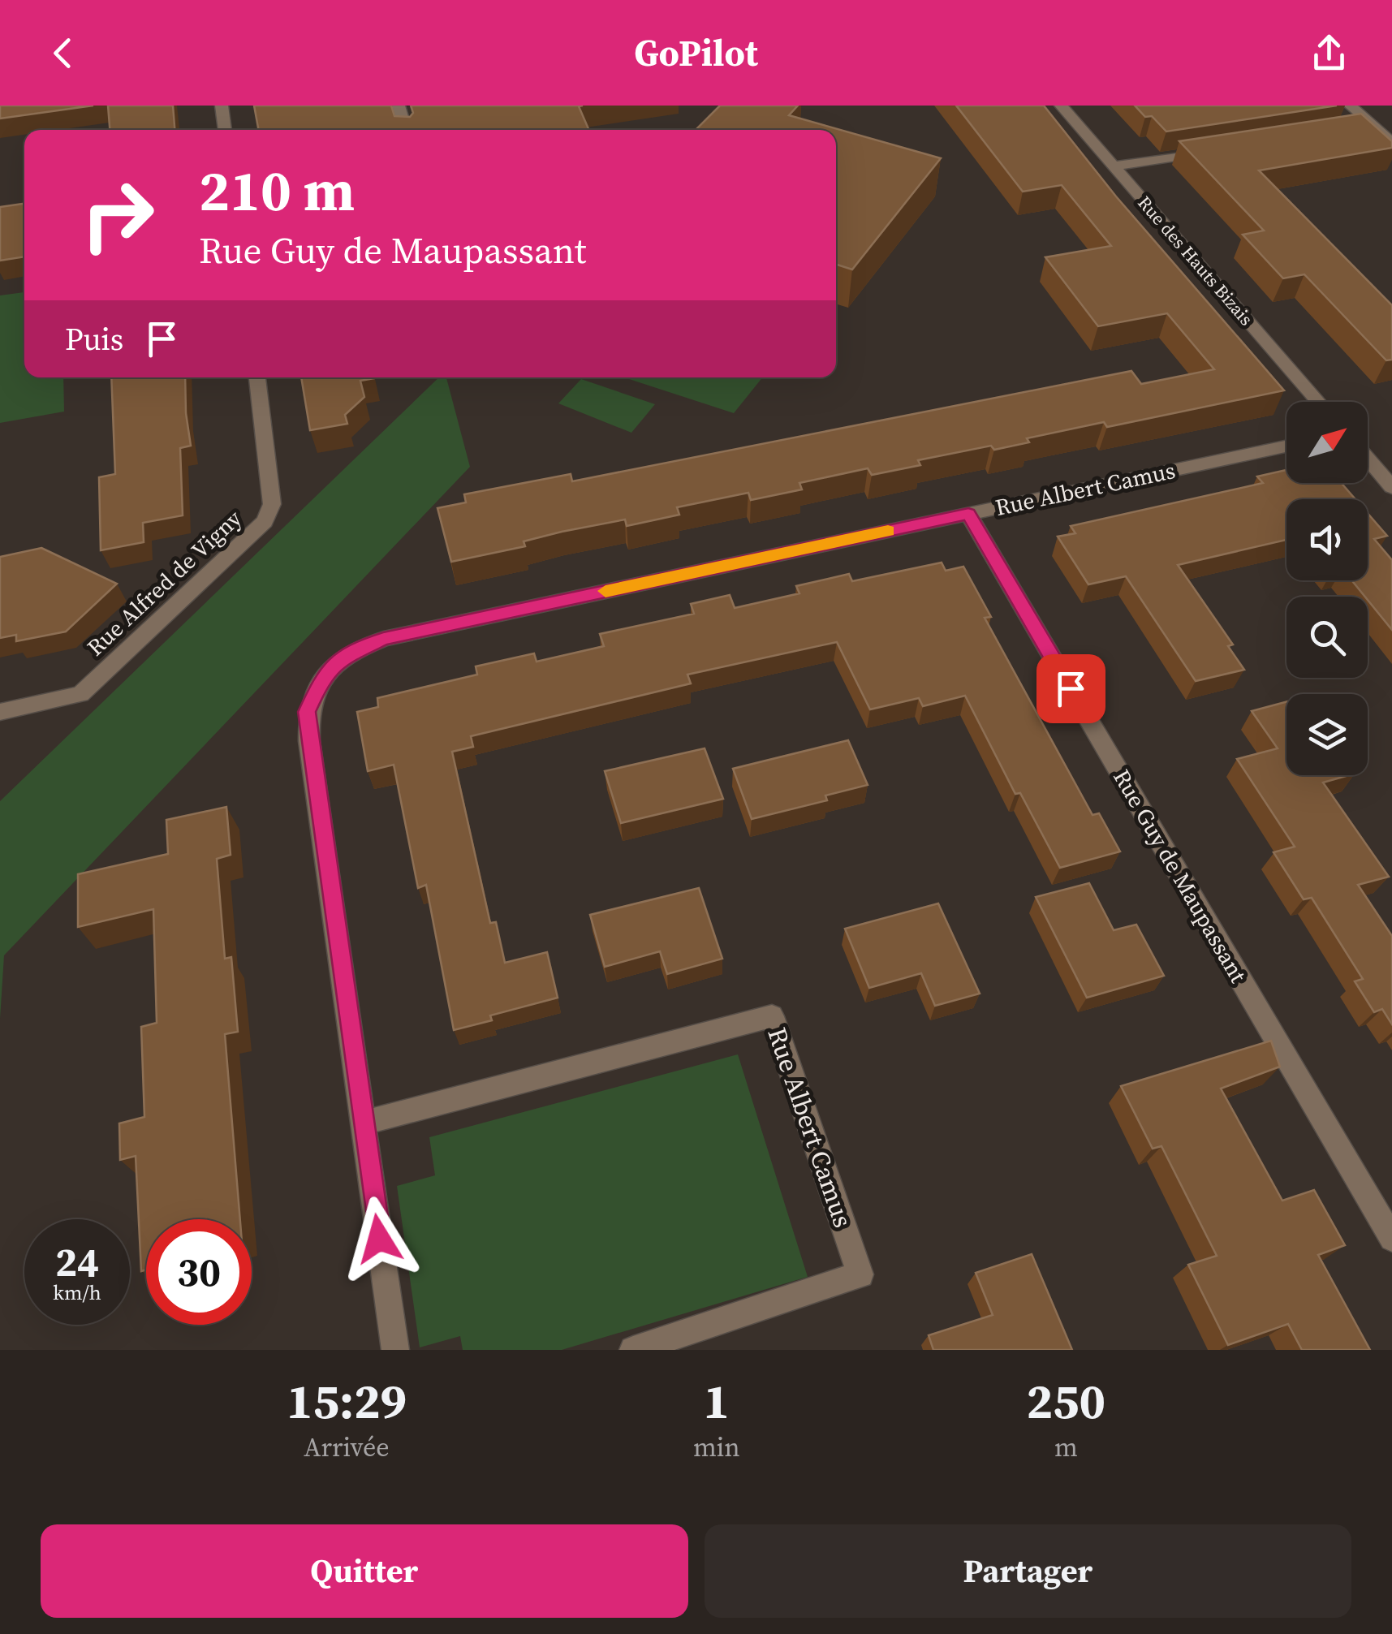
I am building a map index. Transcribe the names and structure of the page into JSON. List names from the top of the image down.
{
  "streets": {
    "street": [
      "Rue des Hauts Bizais",
      "Rue Albert Camus",
      "Rue Alfred de Vigny",
      "Rue Guy de Maupassant"
    ]
  },
  "crossings": [
    ["Rue Albert Camus", "Rue Guy de Maupassant"]
  ],
  "north": "top right",
  "page": {
    "header": "GoPilot",
    "turn": ["210 m", "Rue Guy de Maupassant"],
    "then": "Puis",
    "speed": "24 km/h",
    "limit": "30",
    "eta": [
      "15:29",
      "Arrivée",
      "1",
      "min",
      "250",
      "m"
    ],
    "buttons": ["Quitter", "Partager"]
  }
}
